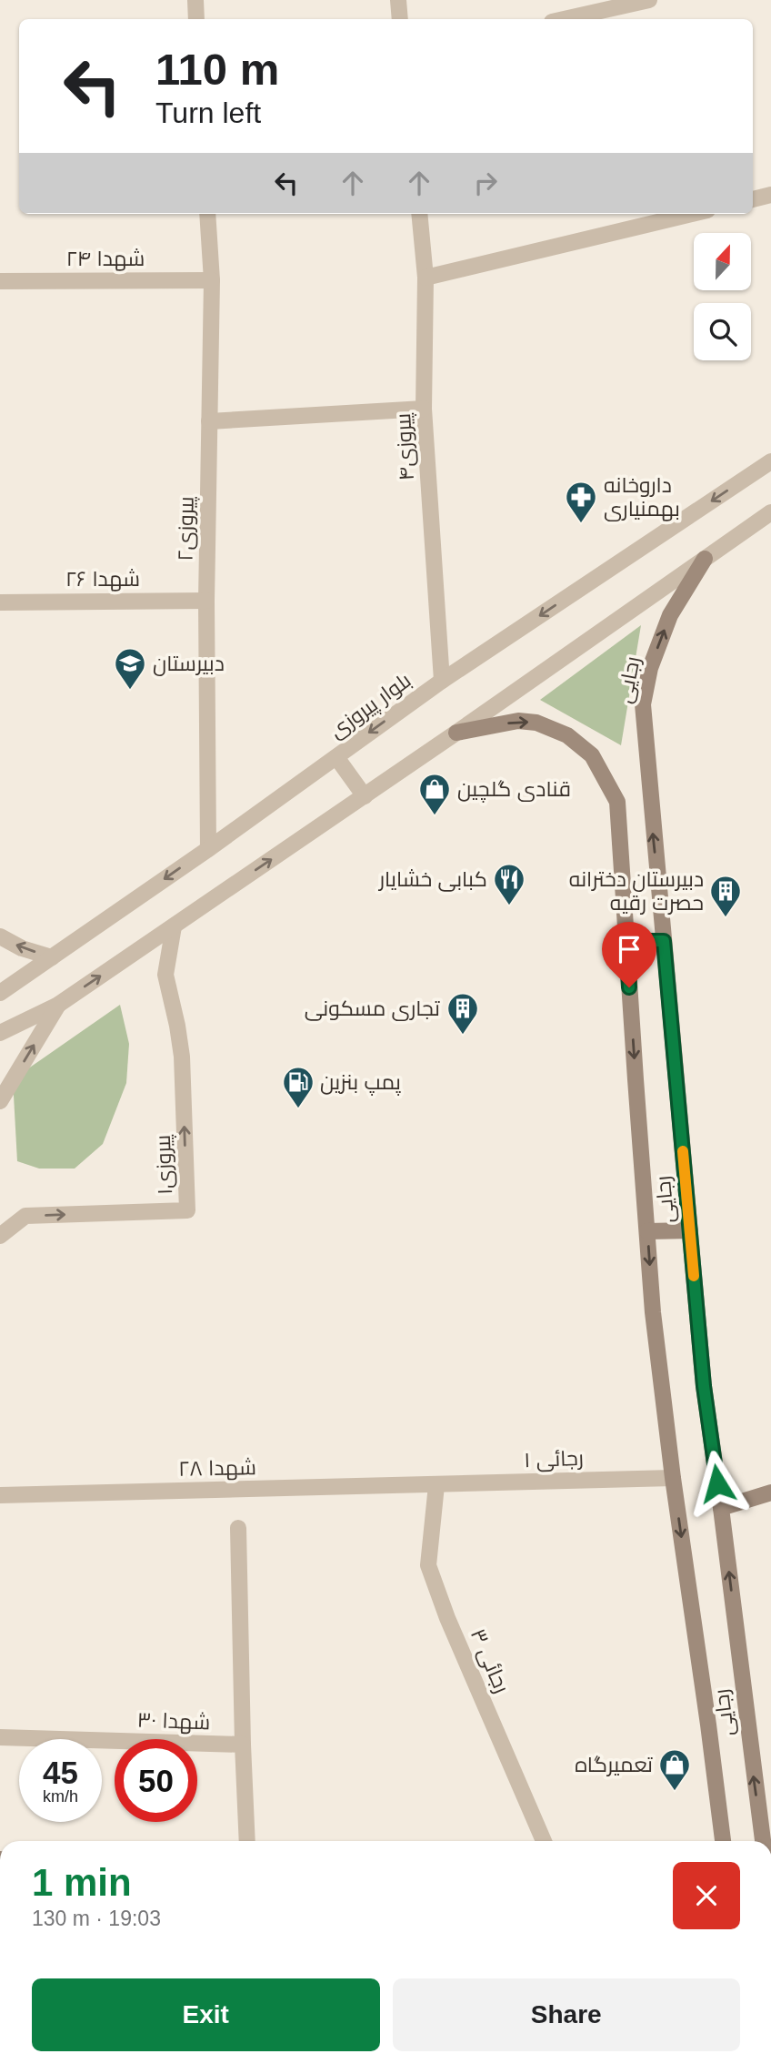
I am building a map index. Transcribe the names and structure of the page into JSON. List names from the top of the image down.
{
  "streets": {
    "main road": ["رجایی"],
    "street": [
      "شهدا ۲۴",
      "پیروزی۴",
      "پیروزی۲",
      "شهدا ۲۶",
      "بلوار پیروزی",
      "پیروزی۱",
      "رجائی ۱",
      "شهدا ۲۸",
      "رجائی ۳",
      "شهدا ۳۰"
    ]
  },
  "crossings": [
    ["شهدا ۲۴", "پیروزی۲"],
    ["پیروزی۴", "بلوار پیروزی"],
    ["پیروزی۲", "شهدا ۲۶"],
    ["پیروزی۲", "بلوار پیروزی"],
    ["رجایی", "رجائی ۱"],
    ["رجائی ۱", "شهدا ۲۸"],
    ["رجائی ۱", "رجائی ۳"],
    ["شهدا ۲۸", "رجائی ۳"]
  ],
  "places": {
    "pharmacy": ["داروخانه بهمنیاری"],
    "school or university": ["دبیرستان"],
    "shop": ["قنادی گلچین", "تعمیرگاه"],
    "restaurant": ["کبابی خشایار"],
    "building": ["دبیرستان دخترانه حصرت رقیه", "تجاری مسکونی"],
    "fuel station": ["پمپ بنزین"]
  },
  "north": "top",
  "page": {
    "turn": ["110 m", "Turn left"],
    "speed": "45 km/h",
    "limit": "50",
    "heading": ["1 min", "130 m · 19:03"],
    "buttons": ["Exit", "Share"]
  }
}
